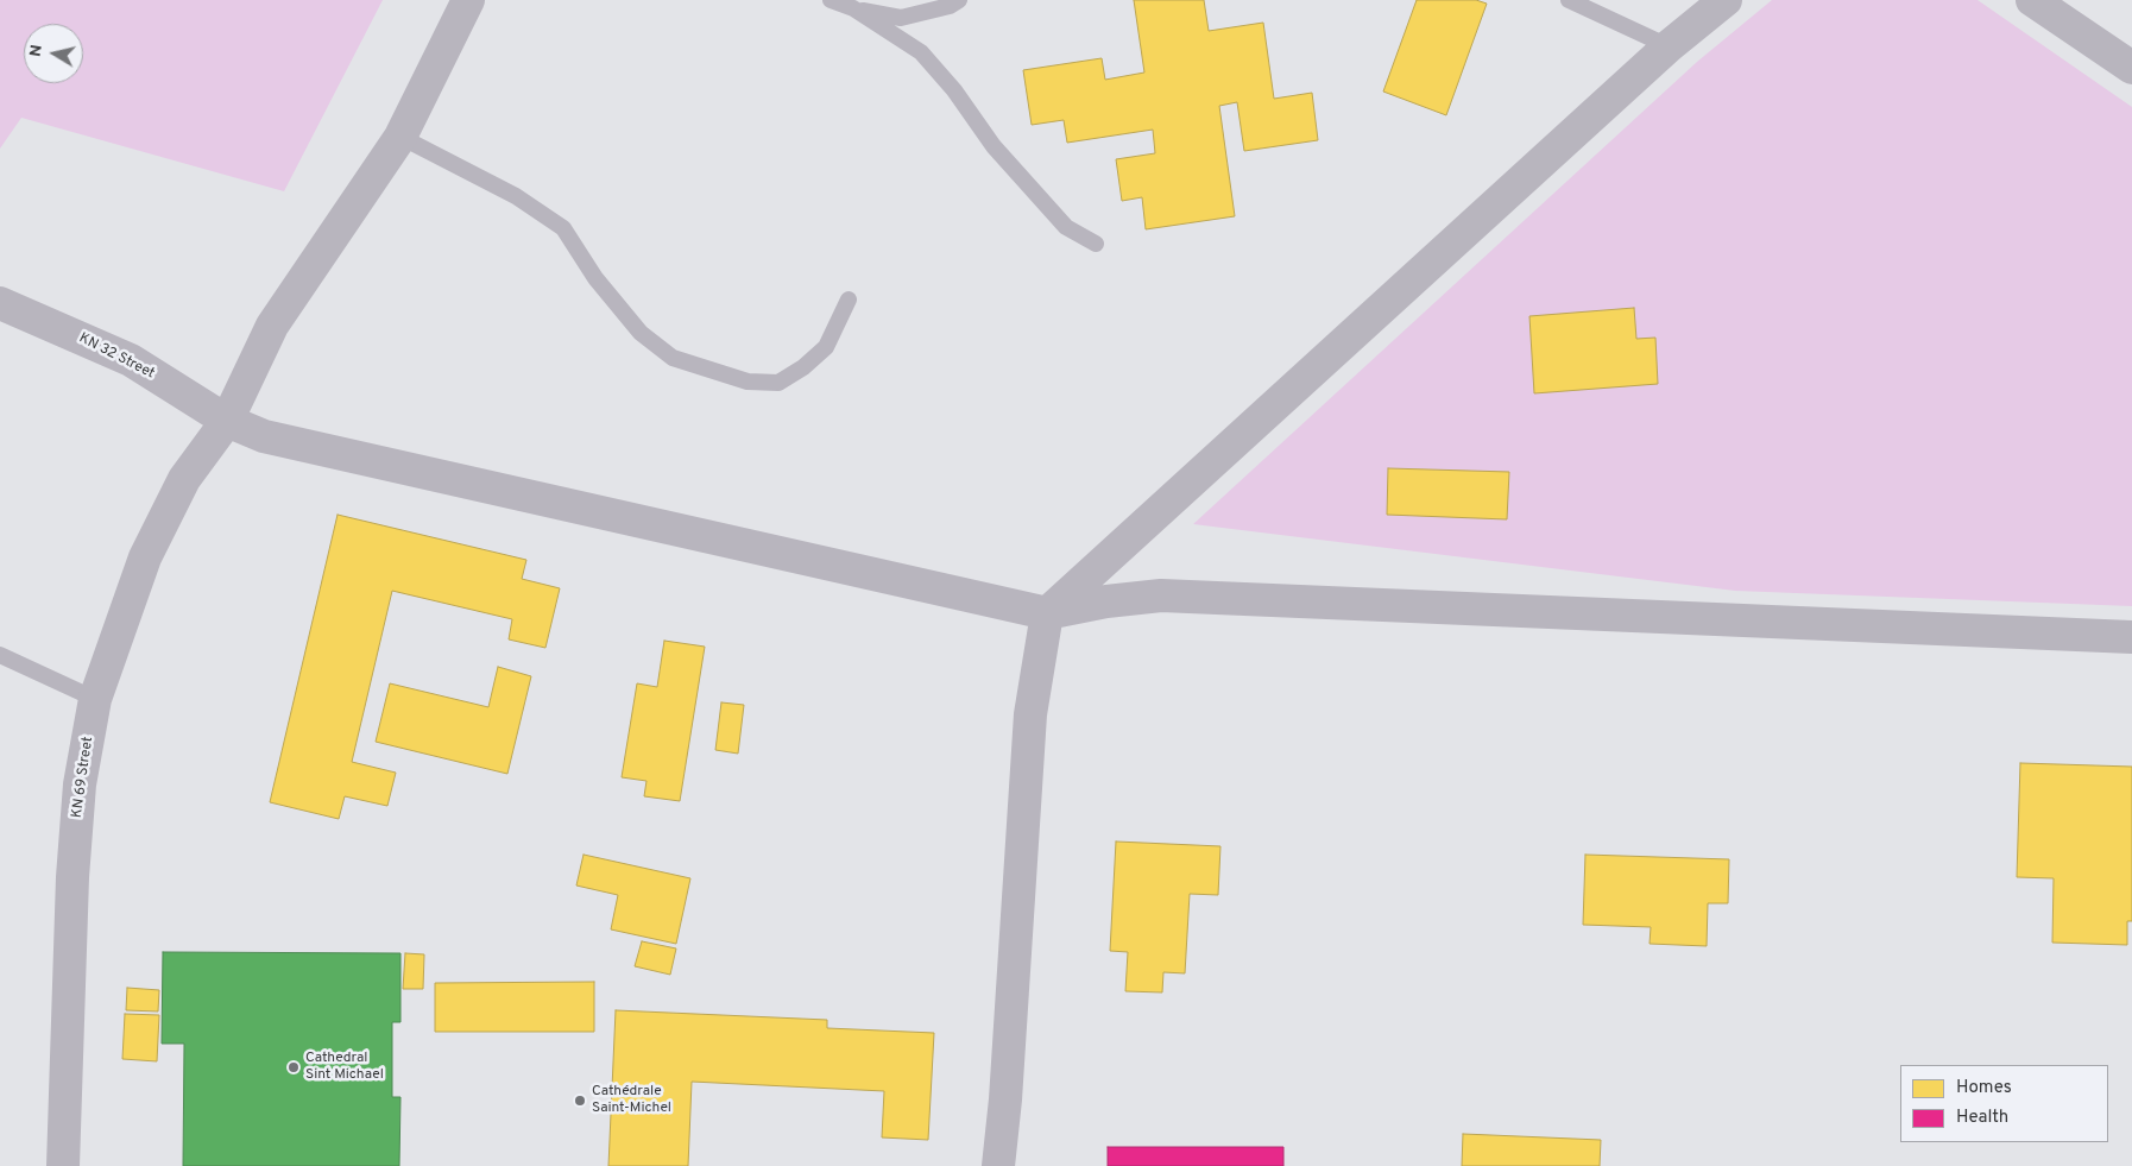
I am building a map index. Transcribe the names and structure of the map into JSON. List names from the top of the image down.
{
  "streets": {
    "street": ["KN 32 Street", "KN 69 Street"]
  },
  "crossings": [
    ["KN 32 Street", "KN 69 Street"]
  ],
  "places": ["Cathedral Sint Michael", "Cathédrale Saint-Michel"],
  "legend": ["Homes", "Health"],
  "north": "left"
}
